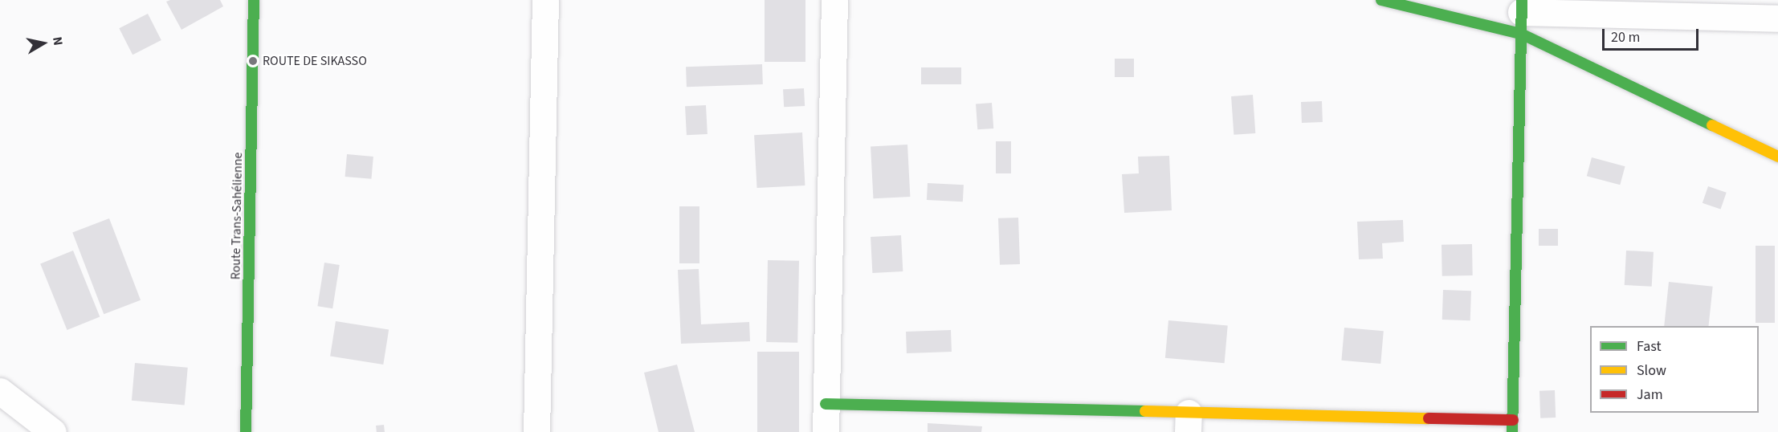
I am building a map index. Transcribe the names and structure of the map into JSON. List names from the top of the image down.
{
  "streets": {
    "main road": ["Route Trans-Sahélienne"]
  },
  "places": ["ROUTE DE SIKASSO"],
  "legend": ["Fast", "Slow", "Jam"],
  "scale_bar": "20 m",
  "north": "right"
}
